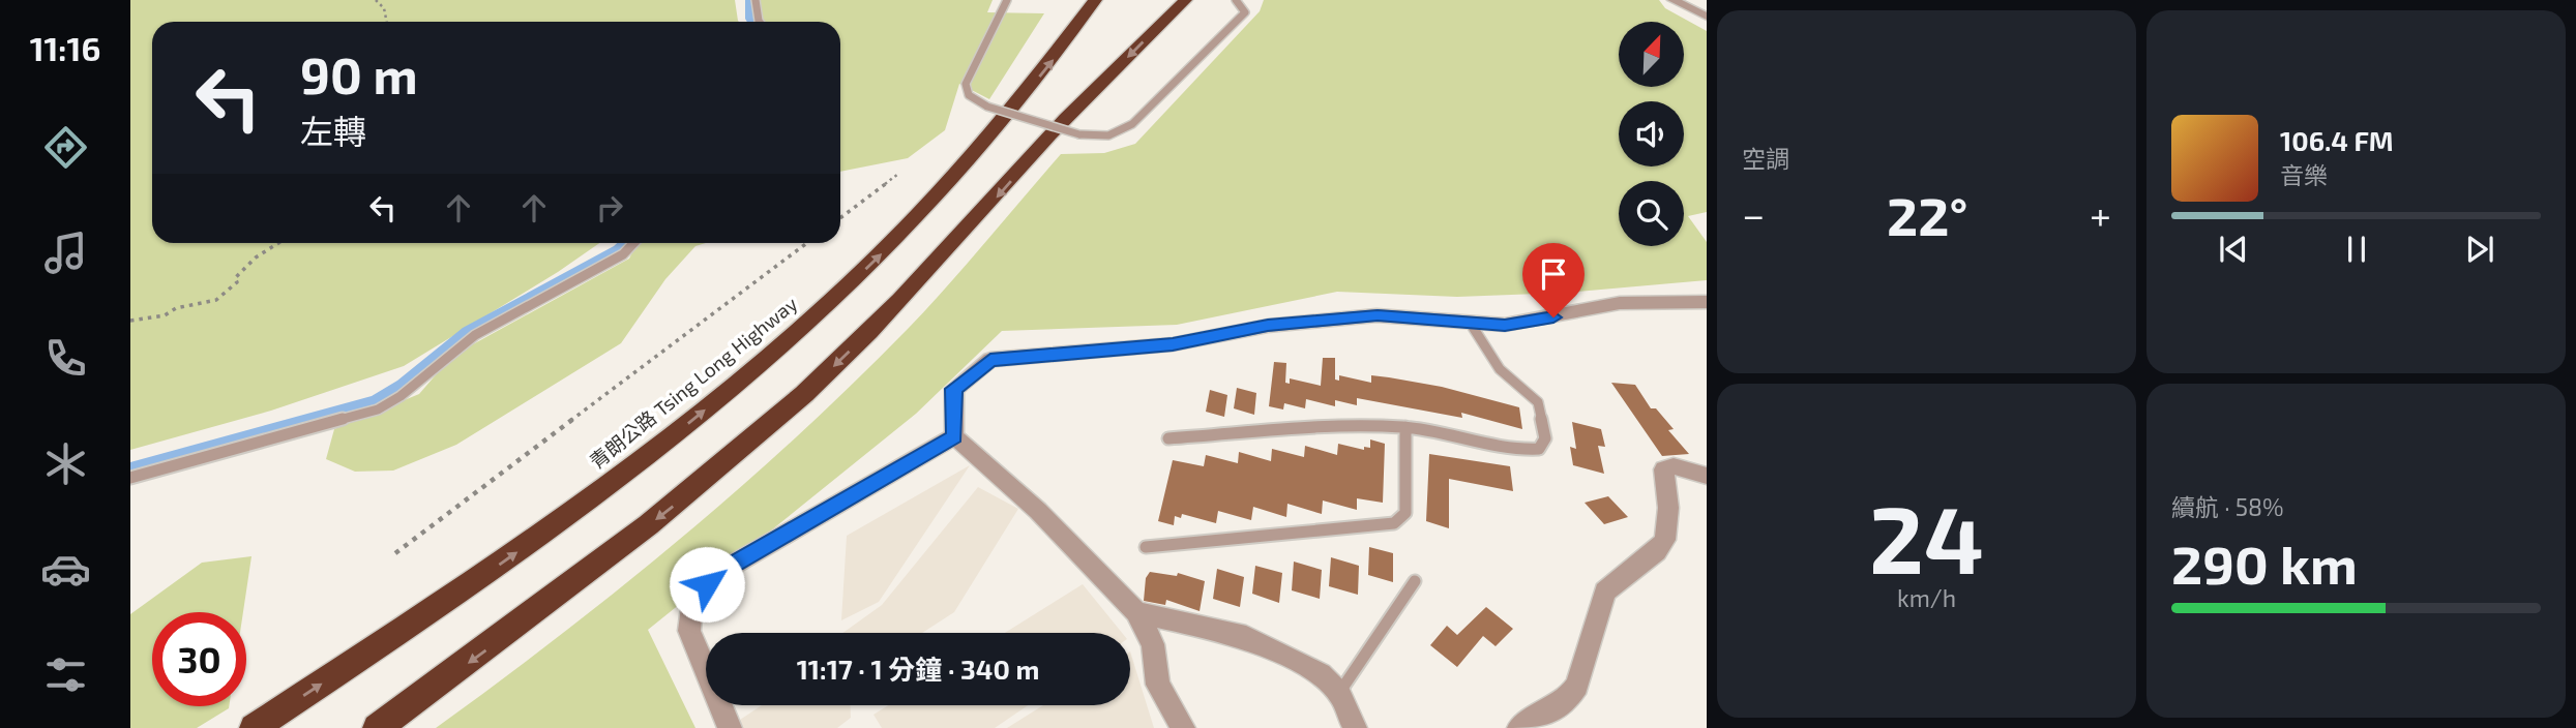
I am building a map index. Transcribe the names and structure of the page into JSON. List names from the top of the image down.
{
  "streets": {
    "highway": ["青朗公路 Tsing Long Highway"]
  },
  "north": "top right",
  "page": {
    "tabs": "11:16",
    "tile": [
      "空調",
      ["24", "km/h"],
      ["續航 · 58%", "290 km"]
    ],
    "turn": ["90 m", "左轉"],
    "song": ["106.4 FM", "音樂"],
    "heat": ["−", "22°", "+"],
    "limit": "30",
    "trip": "11:17 · 1 分鐘 · 340 m"
  }
}
